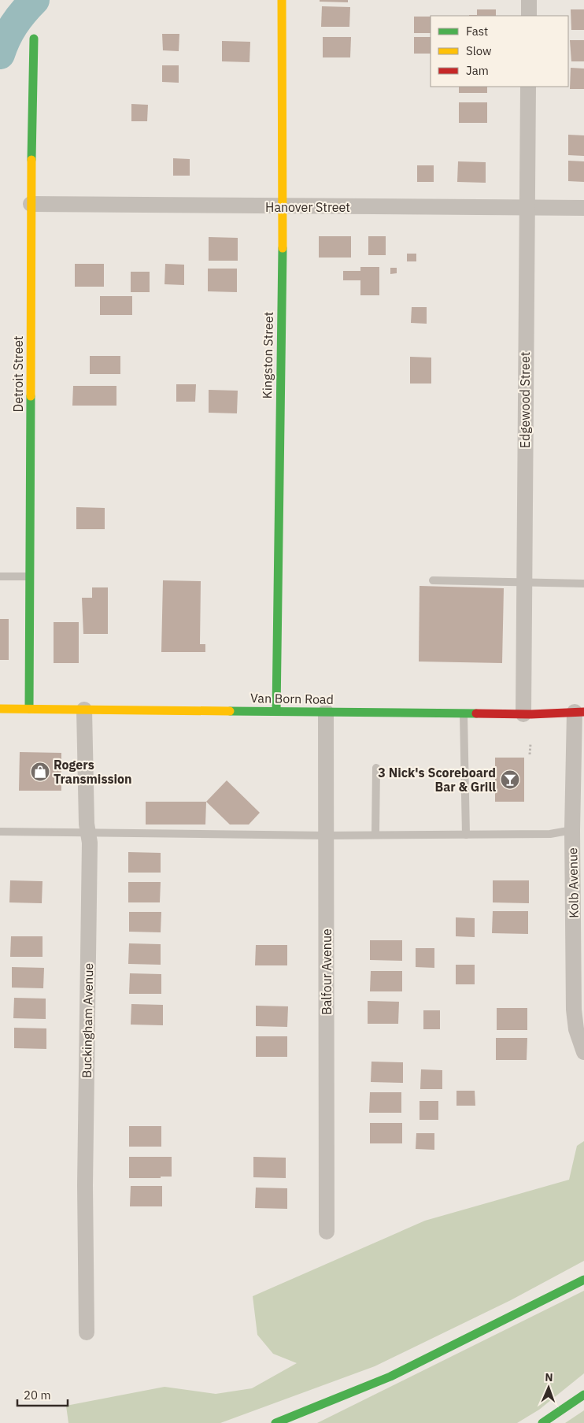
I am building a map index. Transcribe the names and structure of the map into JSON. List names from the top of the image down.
{
  "streets": {
    "main road": ["Kingston Street", "Detroit Street", "Van Born Road"],
    "street": [
      "Hanover Street",
      "Edgewood Street",
      "Kolb Avenue",
      "Balfour Avenue",
      "Buckingham Avenue"
    ]
  },
  "crossings": [
    ["Hanover Street", "Kingston Street"],
    ["Hanover Street", "Detroit Street"],
    ["Hanover Street", "Edgewood Street"],
    ["Kingston Street", "Van Born Road"],
    ["Detroit Street", "Van Born Road"],
    ["Edgewood Street", "Van Born Road"],
    ["Van Born Road", "Kolb Avenue"],
    ["Van Born Road", "Balfour Avenue"],
    ["Van Born Road", "Buckingham Avenue"]
  ],
  "places": {
    "shop": ["Rogers Transmission"],
    "bar": ["3 Nick's Scoreboard Bar & Grill"]
  },
  "legend": ["Fast", "Slow", "Jam"],
  "scale_bar": "20 m",
  "north": "top"
}
